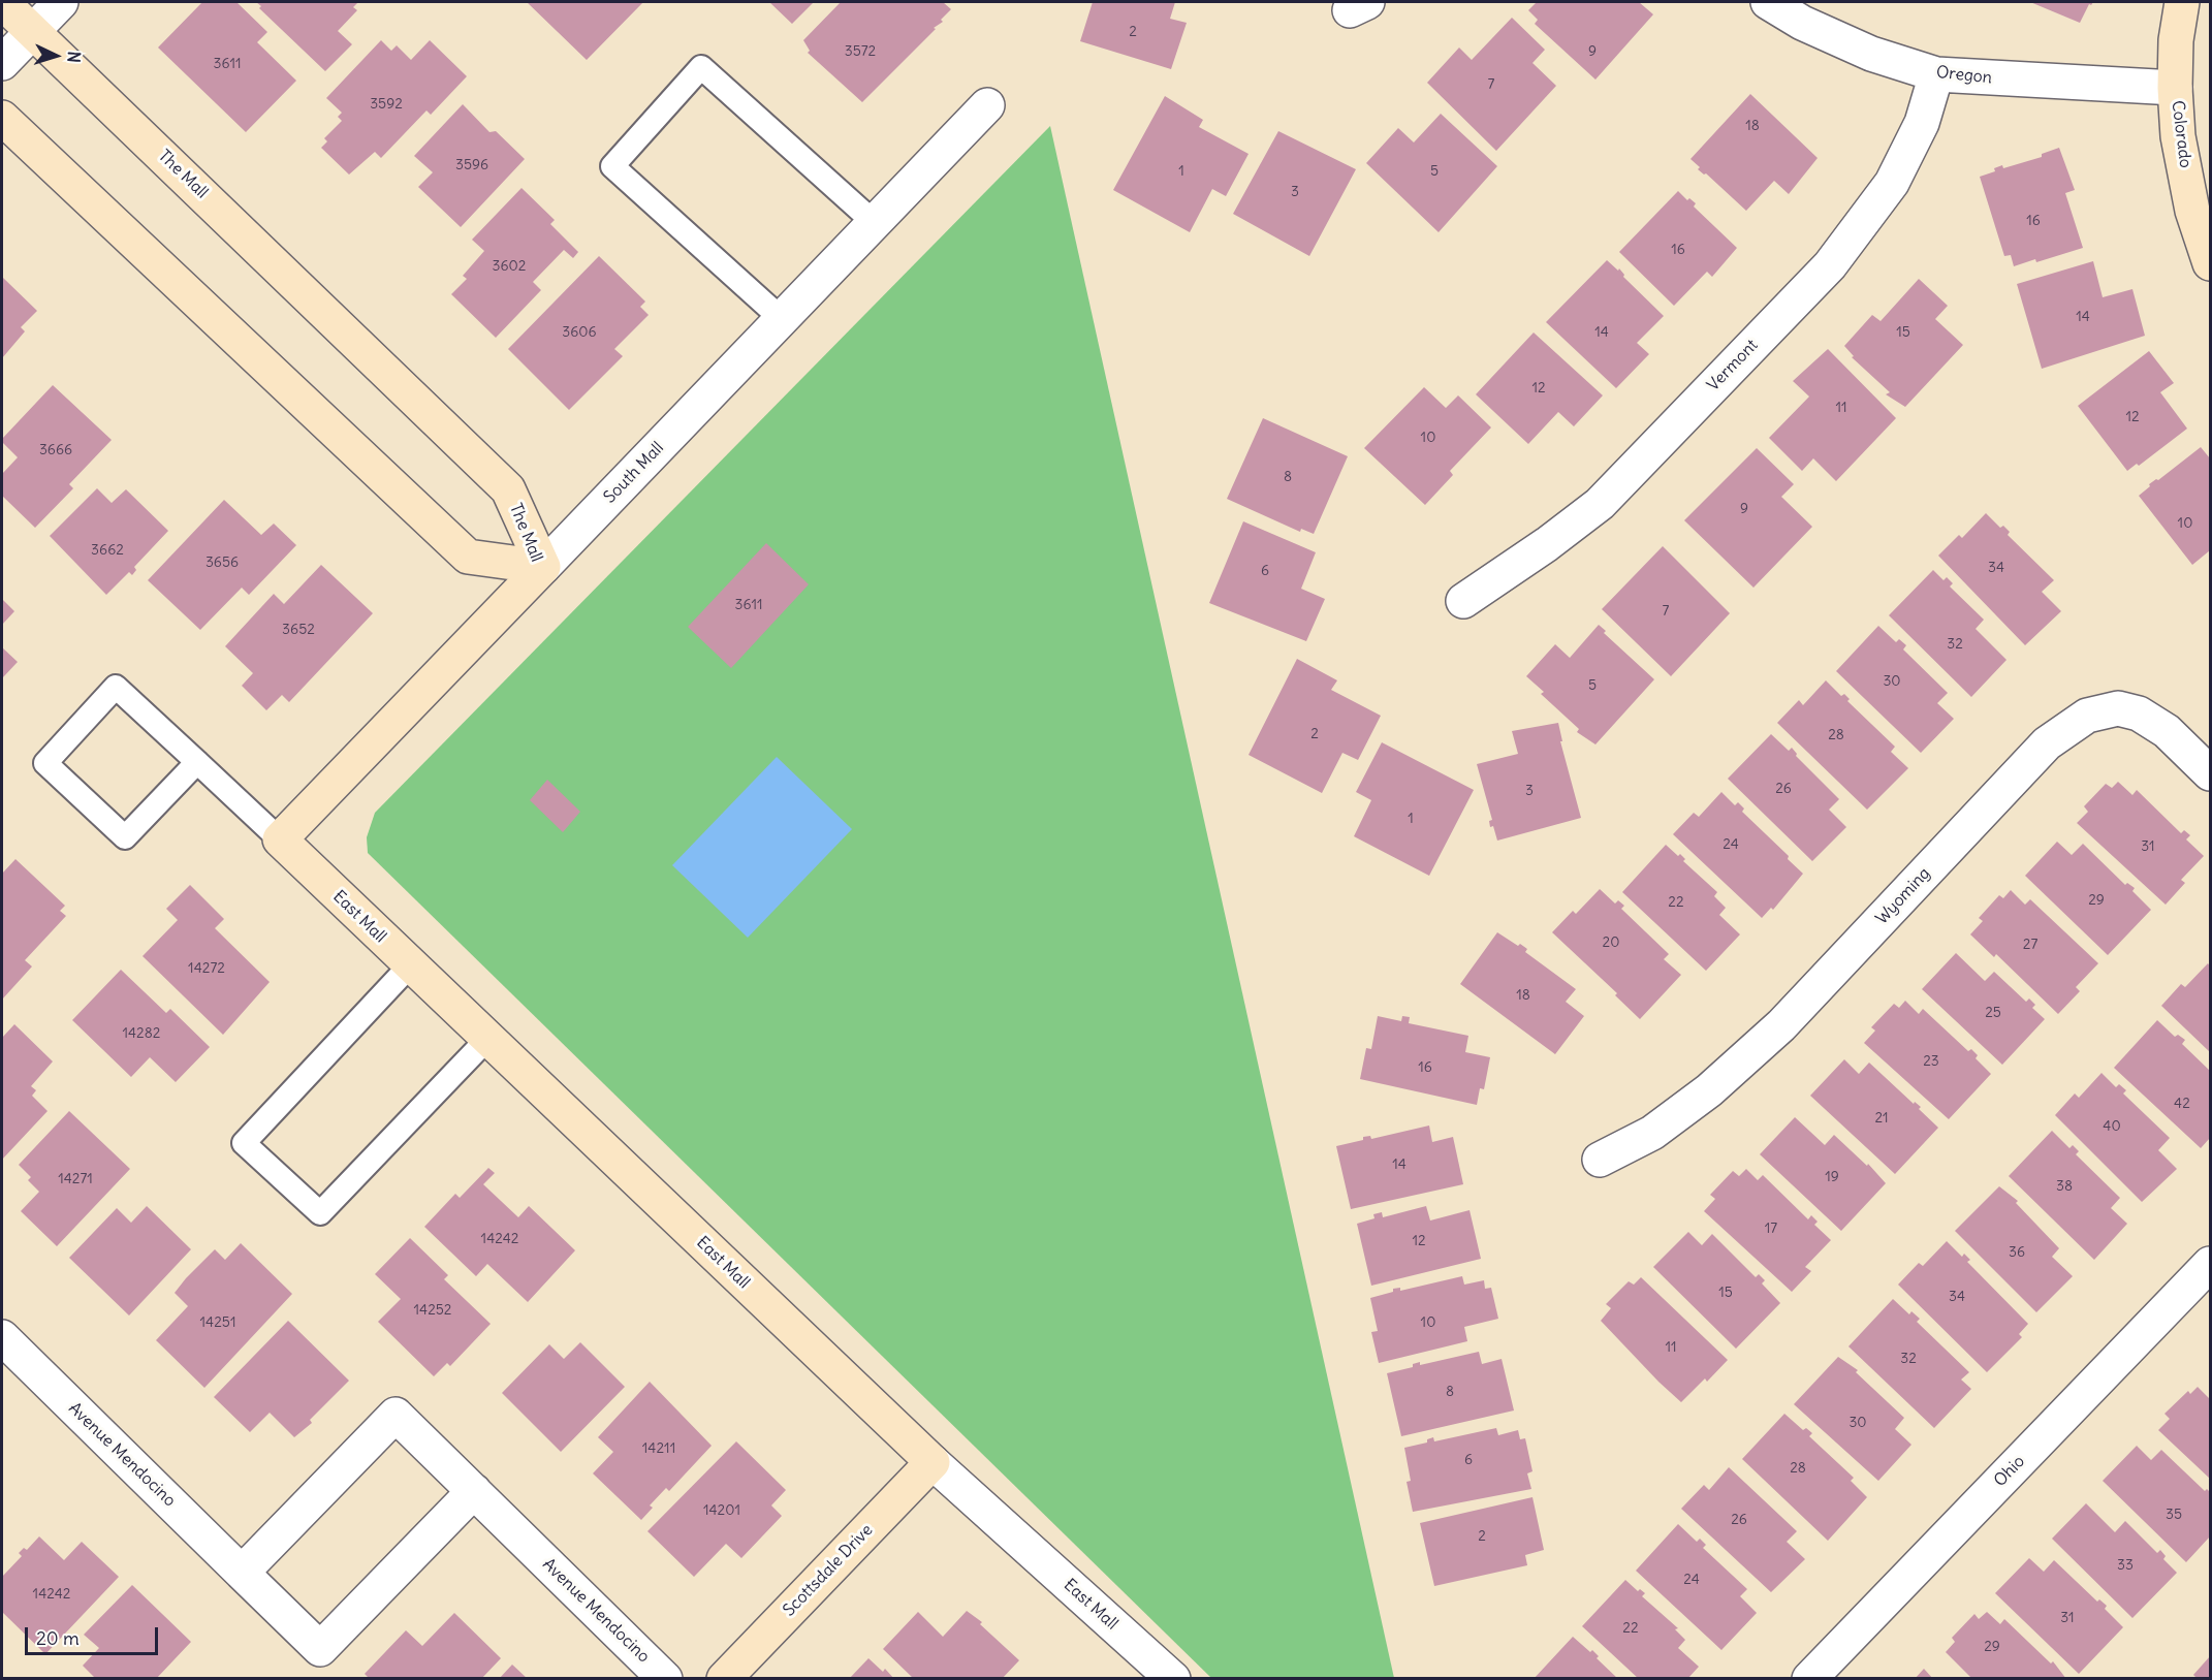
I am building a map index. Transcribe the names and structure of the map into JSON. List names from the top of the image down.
{
  "streets": {
    "street": [
      "Oregon",
      "Colorado",
      "The Mall",
      "Vermont",
      "South Mall",
      "Wyoming",
      "East Mall",
      "Avenue Mendocino",
      "Ohio",
      "Scottsdale Drive"
    ]
  },
  "crossings": [
    ["Oregon", "Colorado"],
    ["Oregon", "Vermont"],
    ["The Mall", "South Mall"],
    ["South Mall", "East Mall"],
    ["East Mall", "Scottsdale Drive"]
  ],
  "house_numbers": [
    "2",
    "3572",
    "9",
    "3611",
    "7",
    "3592",
    "18",
    "3596",
    "1",
    "5",
    "3",
    "16",
    "16",
    "3602",
    "14",
    "3606",
    "14",
    "15",
    "12",
    "11",
    "12",
    "10",
    "3666",
    "8",
    "9",
    "10",
    "3662",
    "3656",
    "34",
    "6",
    "3611",
    "7",
    "3652",
    "32",
    "30",
    "5",
    "2",
    "28",
    "26",
    "3",
    "1",
    "24",
    "31",
    "29",
    "22",
    "20",
    "27",
    "14272",
    "18",
    "25",
    "14282",
    "23",
    "16",
    "42",
    "21",
    "40",
    "14",
    "19",
    "14271",
    "38",
    "17",
    "14242",
    "12",
    "36",
    "15",
    "34",
    "14252",
    "14251",
    "10",
    "11",
    "32",
    "8",
    "30",
    "14211",
    "6",
    "28",
    "14201",
    "35",
    "26",
    "2",
    "33",
    "24",
    "14242",
    "31",
    "22",
    "29"
  ],
  "scale_bar": "20 m",
  "north": "right"
}
